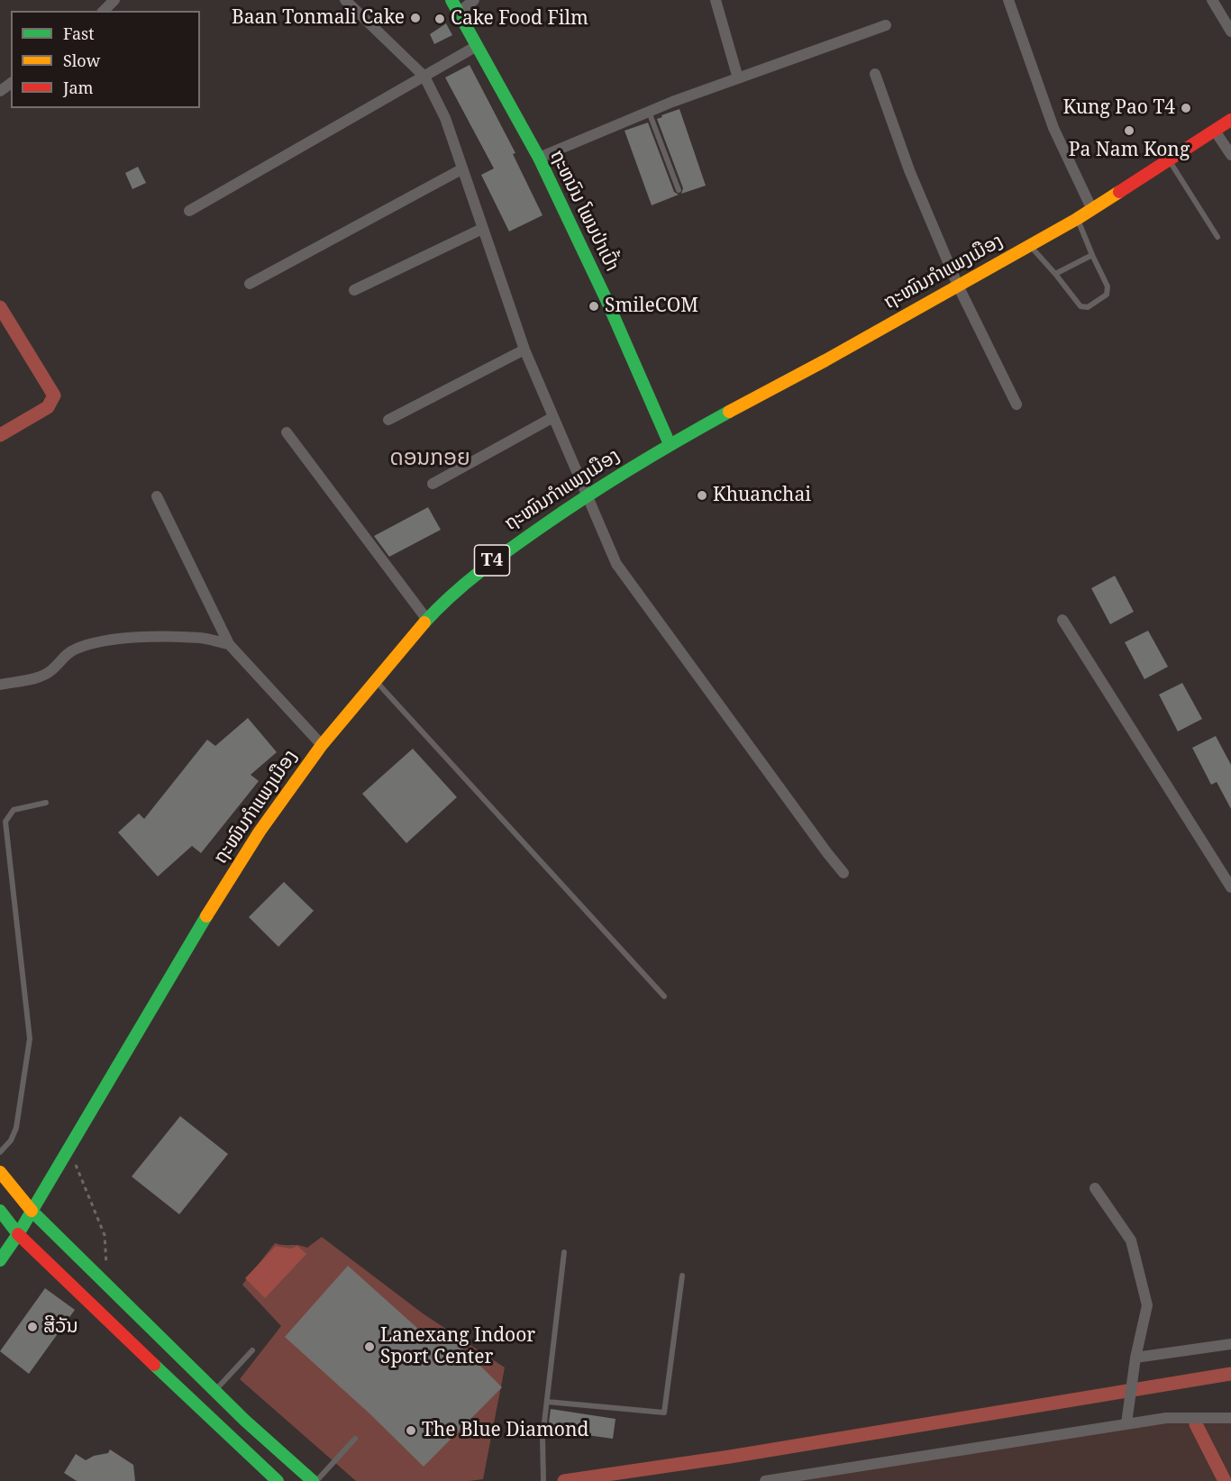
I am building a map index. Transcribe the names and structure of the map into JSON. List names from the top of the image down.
{
  "streets": {
    "main road": ["ຖະຫນົນ ໂພນປ່າເປົ້າ", "ຖະໜົນກຳແພງເມືອງ", "T4"]
  },
  "crossings": [
    ["ຖະຫນົນ ໂພນປ່າເປົ້າ", "ຖະໜົນກຳແພງເມືອງ"]
  ],
  "districts": ["ດອນກອຍ"],
  "places": [
    "Baan Tonmali Cake",
    "Cake Food Film",
    "Kung Pao T4",
    "Pa Nam Kong",
    "SmileCOM",
    "Khuanchai",
    "ສີວັນ",
    "Lanexang Indoor Sport Center",
    "The Blue Diamond"
  ],
  "legend": ["Fast", "Slow", "Jam"]
}
